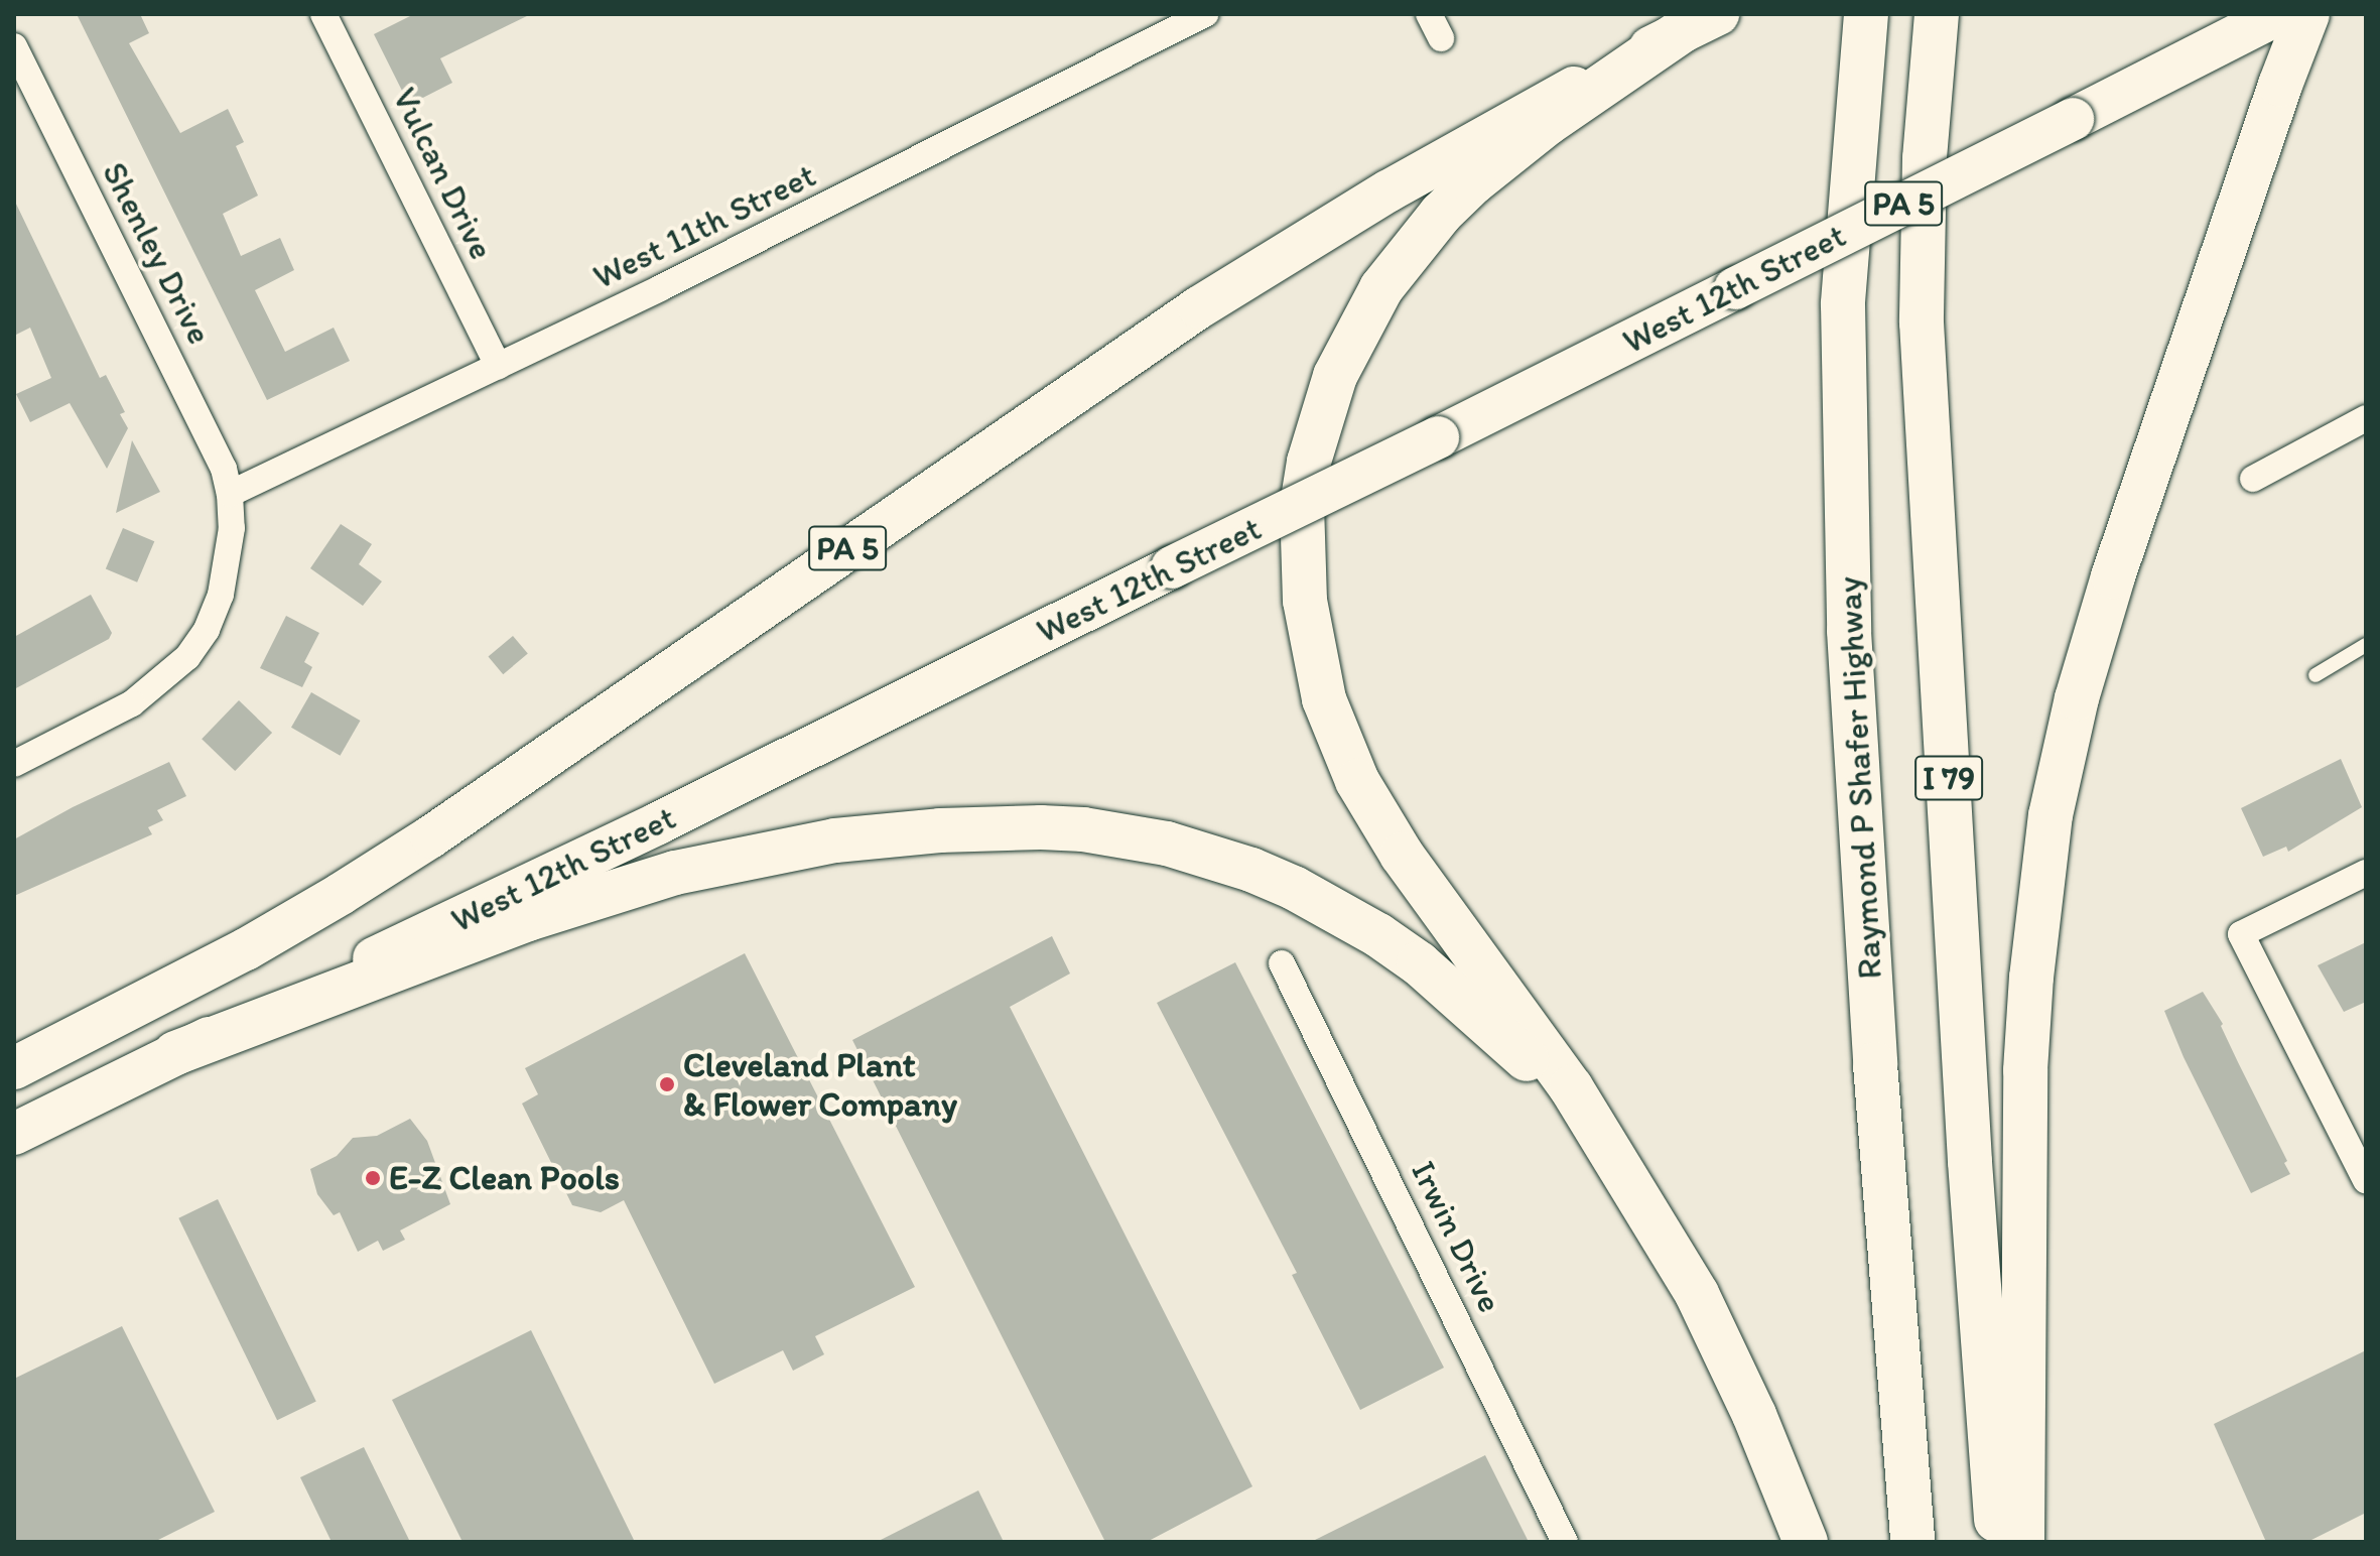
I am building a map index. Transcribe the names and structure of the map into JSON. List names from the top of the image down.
{
  "streets": {
    "highway": ["Raymond P Shafer Highway", "I 79"],
    "main road": ["PA 5", "West 12th Street"],
    "street": [
      "Vulcan Drive",
      "West 11th Street",
      "Shenley Drive",
      "Irwin Drive"
    ]
  },
  "crossings": [
    ["Vulcan Drive", "West 11th Street"],
    ["West 11th Street", "Shenley Drive"]
  ],
  "places": ["Cleveland Plant & Flower Company", "E-Z Clean Pools"]
}
